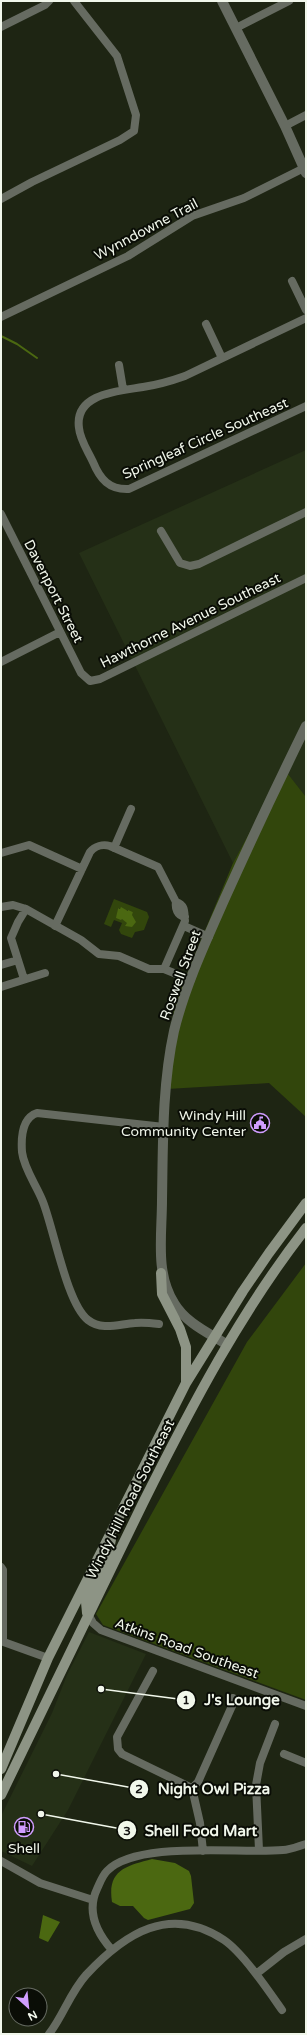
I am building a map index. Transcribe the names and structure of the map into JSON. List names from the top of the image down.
{
  "streets": {
    "main road": ["Windy Hill Road Southeast"],
    "street": [
      "Wynndowne Trail",
      "Springleaf Circle Southeast",
      "Davenport Street",
      "Hawthorne Avenue Southeast",
      "Roswell Street",
      "Atkins Road Southeast"
    ]
  },
  "crossings": [
    ["Davenport Street", "Hawthorne Avenue Southeast"],
    ["Roswell Street", "Windy Hill Road Southeast"],
    ["Windy Hill Road Southeast", "Atkins Road Southeast"]
  ],
  "places": {
    "public building": ["Windy Hill Community Center"],
    "other": ["J's Lounge", "Night Owl Pizza", "Shell Food Mart"],
    "fuel station": ["Shell"]
  },
  "north": "bottom right"
}
